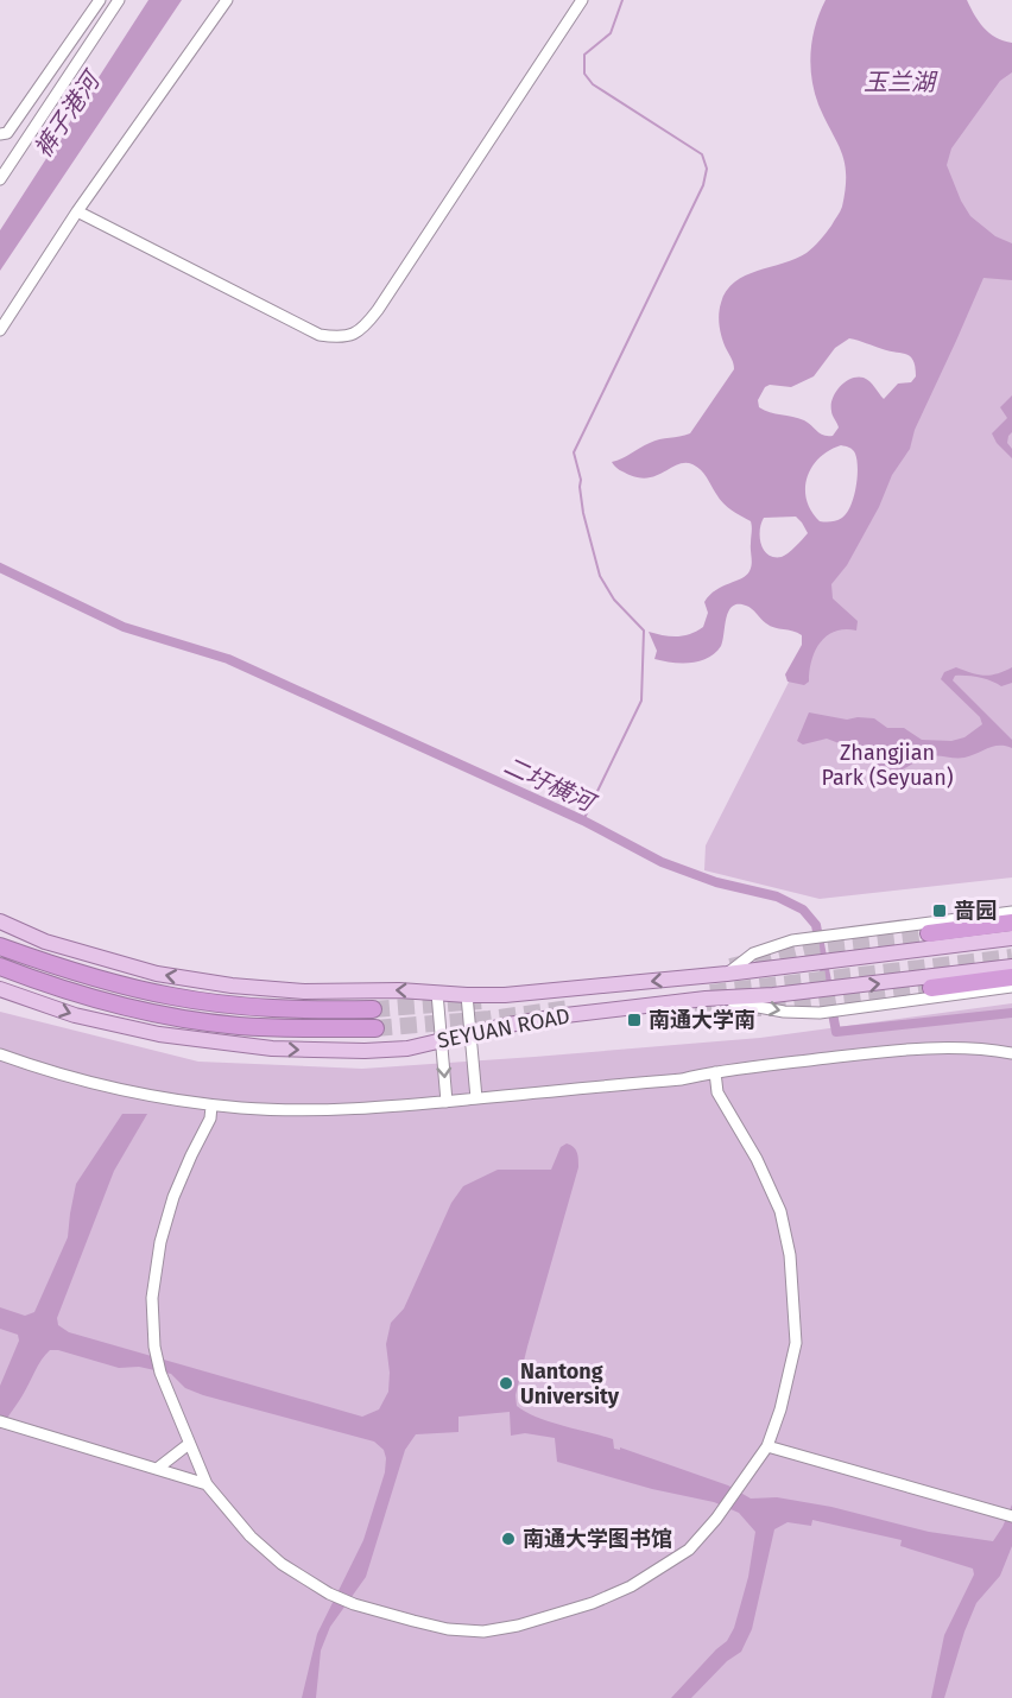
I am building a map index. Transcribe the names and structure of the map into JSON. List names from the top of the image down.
{
  "streets": {
    "main road": ["SEYUAN ROAD"]
  },
  "water": ["玉兰湖", "裤子港河", "二圩横河"],
  "parks": ["Zhangjian Park (Seyuan)"],
  "places": {
    "transit": ["啬园", "南通大学南"],
    "other": ["Nantong University", "南通大学图书馆"]
  }
}
